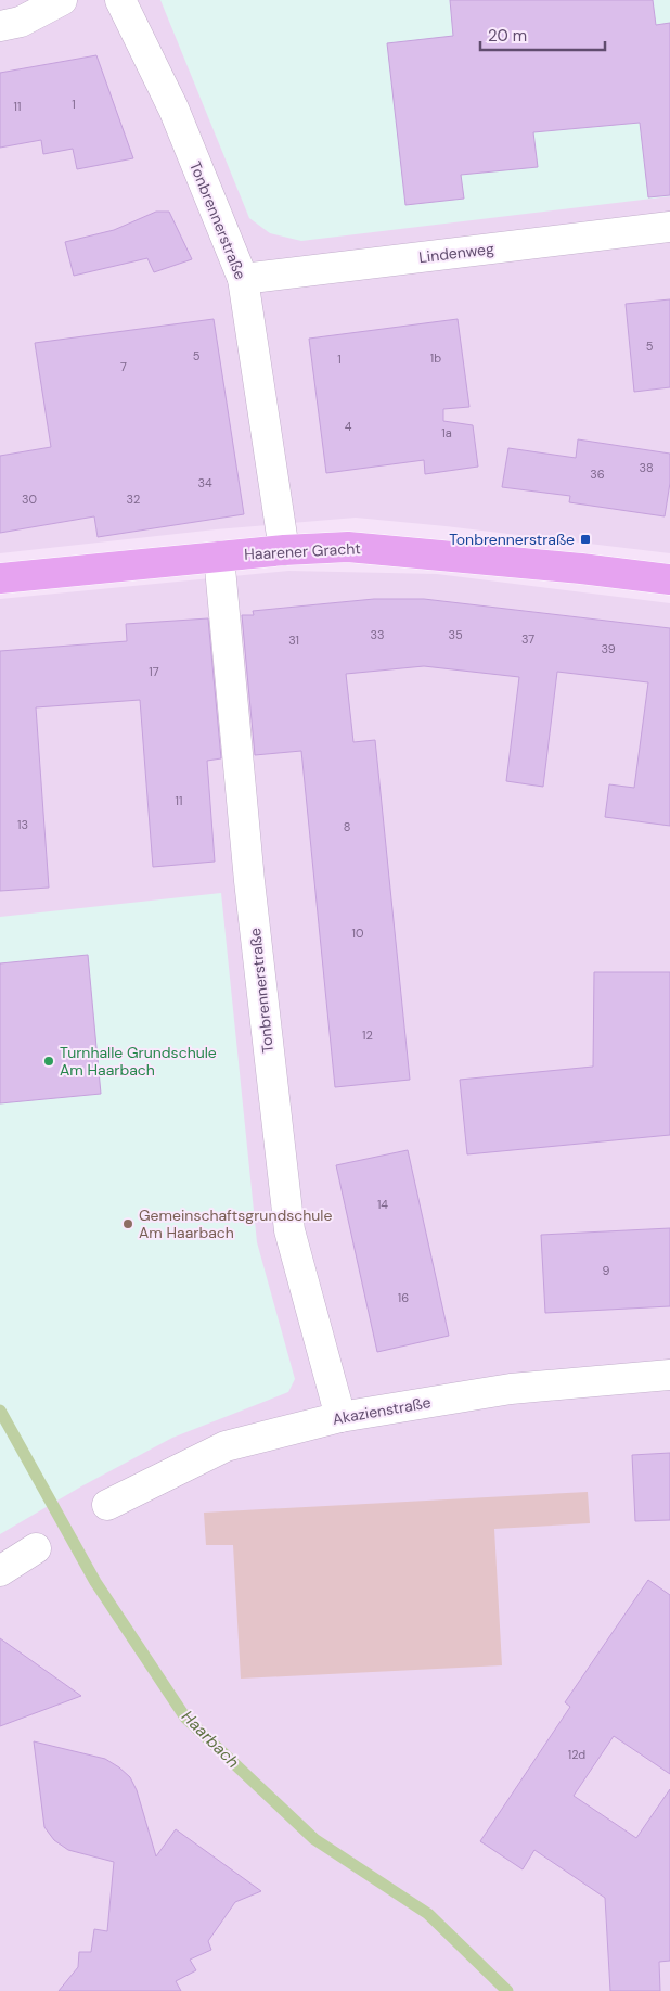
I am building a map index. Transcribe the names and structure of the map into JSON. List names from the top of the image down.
{
  "streets": {
    "main road": ["Haarener Gracht"],
    "street": ["Tonbrennerstraße", "Lindenweg", "Akazienstraße"]
  },
  "crossings": [
    ["Tonbrennerstraße", "Lindenweg"],
    ["Tonbrennerstraße", "Haarener Gracht"],
    ["Tonbrennerstraße", "Akazienstraße"]
  ],
  "water": ["Haarbach"],
  "places": {
    "transit": ["Tonbrennerstraße"],
    "other": ["Turnhalle Grundschule Am Haarbach", "Gemeinschaftsgrundschule Am Haarbach"]
  },
  "house_numbers": [
    "1",
    "11",
    "5",
    "5",
    "1b",
    "1",
    "7",
    "4",
    "1a",
    "38",
    "36",
    "34",
    "30",
    "32",
    "33",
    "35",
    "37",
    "31",
    "39",
    "17",
    "11",
    "13",
    "8",
    "10",
    "12",
    "14",
    "9",
    "16",
    "12d"
  ],
  "scale_bar": "20 m"
}
